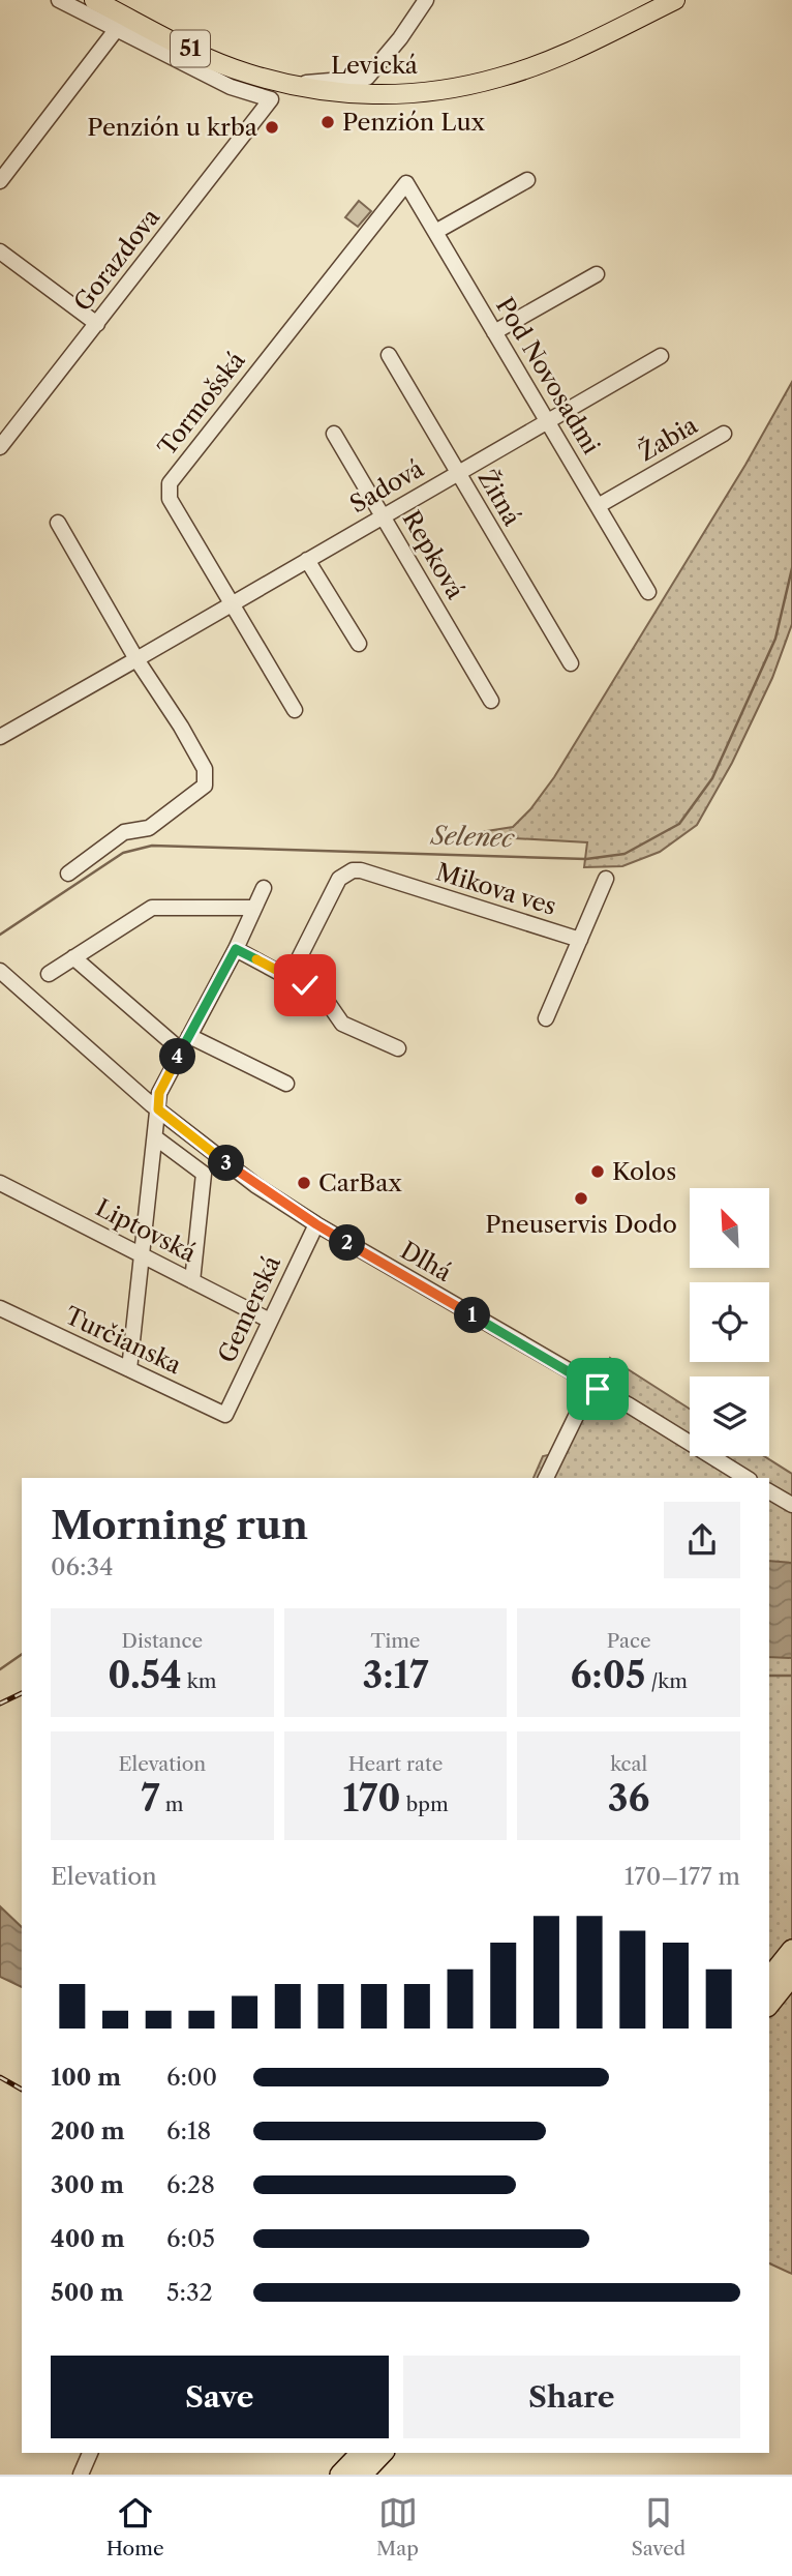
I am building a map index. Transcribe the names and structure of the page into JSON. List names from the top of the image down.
{
  "streets": {
    "main road": ["51", "Levická"],
    "street": [
      "Gorazdova",
      "Pod Novosadmi",
      "Tormošská",
      "Žabia",
      "Sadová",
      "Žitná",
      "Repková",
      "Mikova ves",
      "Liptovská",
      "Dlhá",
      "Gemerská",
      "Turčianska"
    ]
  },
  "crossings": [
    ["Pod Novosadmi", "Tormošská"],
    ["Pod Novosadmi", "Žabia"],
    ["Pod Novosadmi", "Sadová"],
    ["Tormošská", "Sadová"],
    ["Sadová", "Žitná"],
    ["Sadová", "Repková"],
    ["Liptovská", "Gemerská"],
    ["Dlhá", "Gemerská"],
    ["Gemerská", "Turčianska"]
  ],
  "water": ["Selenec"],
  "places": [
    "Penzión Lux",
    "Penzión u krba",
    "Kolos",
    "CarBax",
    "Pneuservis Dodo"
  ],
  "north": "top left",
  "page": {
    "pins": [
      "4",
      "3",
      "2",
      "1"
    ],
    "heading": ["Morning run", "06:34"],
    "stats": [
      ["Distance", "0.54 km"],
      ["Time", "3:17"],
      ["Pace", "6:05 /km"],
      ["Elevation", "7 m"],
      ["Heart rate", "170 bpm"],
      ["kcal", "36"]
    ],
    "chart": ["Elevation", "170–177 m"],
    "list": [
      {
        "name": "100 m",
        "note": "6:00"
      },
      {
        "name": "200 m",
        "note": "6:18"
      },
      {
        "name": "300 m",
        "note": "6:28"
      },
      {
        "name": "400 m",
        "note": "6:05"
      },
      {
        "name": "500 m",
        "note": "5:32"
      }
    ],
    "buttons": ["Save", "Share"],
    "tabs": ["Home", "Map", "Saved"]
  }
}
